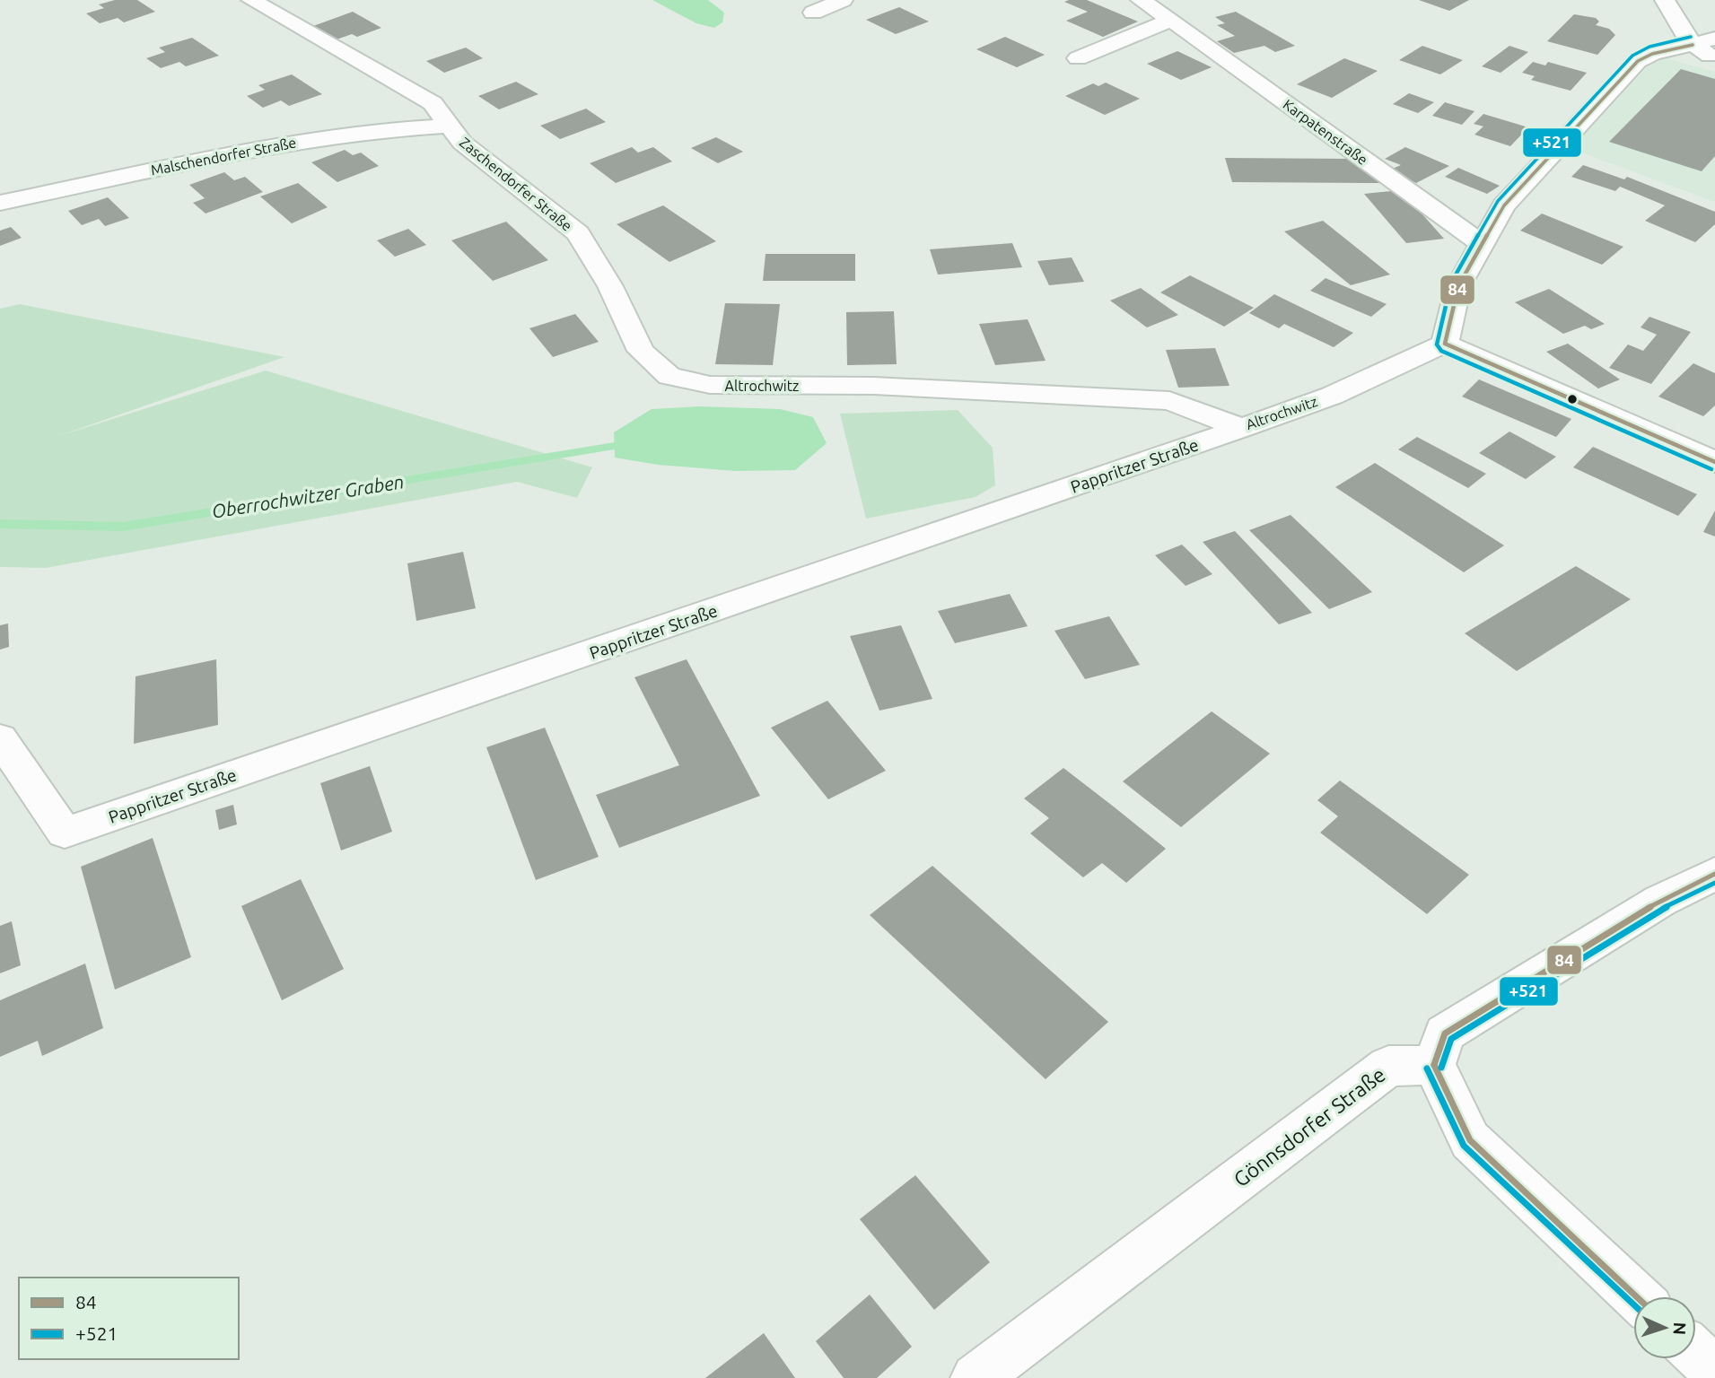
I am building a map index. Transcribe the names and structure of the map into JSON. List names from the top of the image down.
{
  "streets": {
    "street": [
      "Karpatenstraße",
      "Malschendorfer Straße",
      "Zaschendorfer Straße",
      "Altrochwitz",
      "Pappritzer Straße",
      "Gönnsdorfer Straße"
    ]
  },
  "crossings": [
    ["Malschendorfer Straße", "Zaschendorfer Straße"],
    ["Zaschendorfer Straße", "Altrochwitz"],
    ["Altrochwitz", "Pappritzer Straße"]
  ],
  "water": ["Oberrochwitzer Graben"],
  "lines": ["transit line +521", "transit line 84"],
  "legend": ["84", "+521"],
  "north": "right"
}
